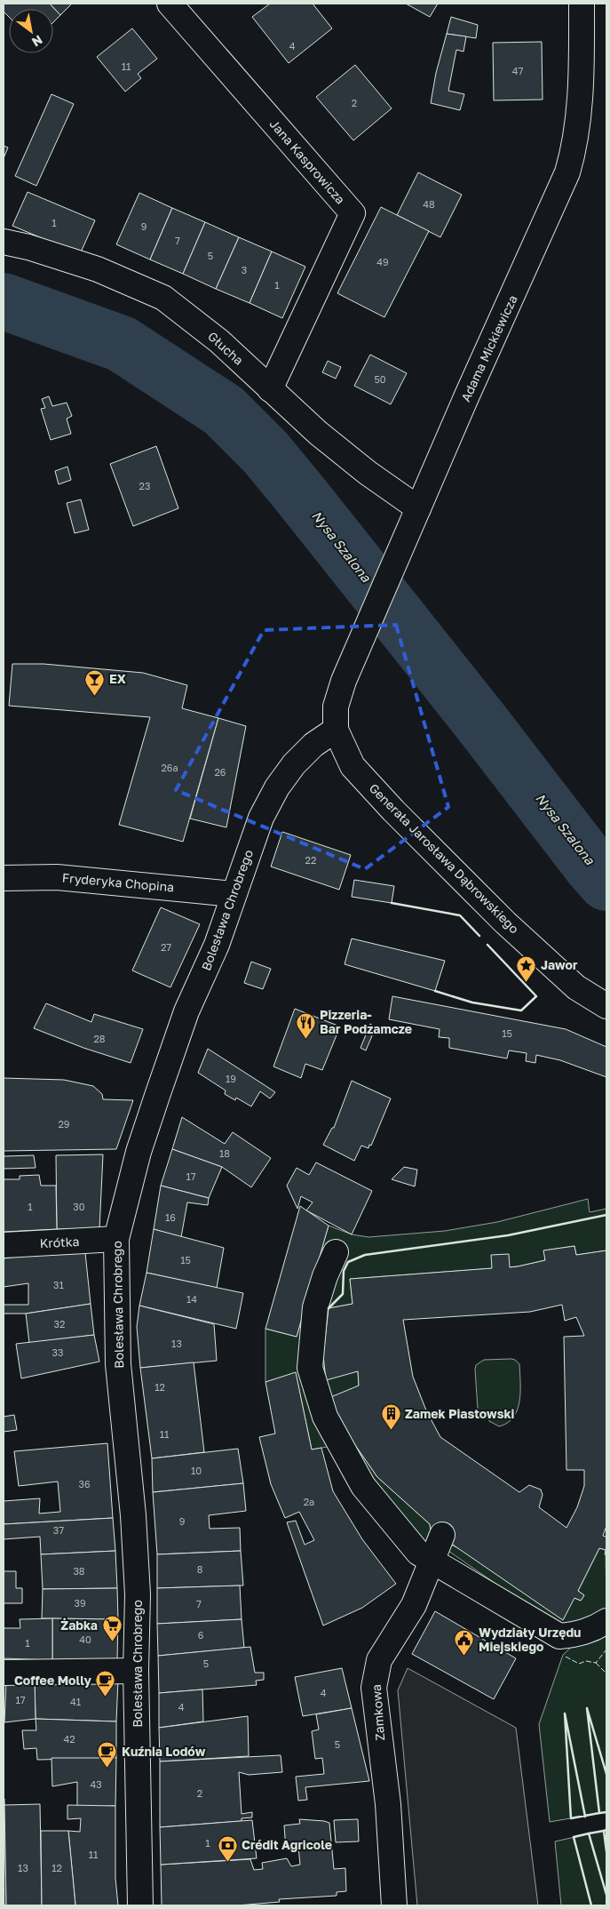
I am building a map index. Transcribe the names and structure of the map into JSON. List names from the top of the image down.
{
  "streets": {
    "street": [
      "Jana Kasprowicza",
      "Głucha",
      "Adama Mickiewicza",
      "Generała Jarosława Dąbrowskiego",
      "Fryderyka Chopina",
      "Bolesława Chrobrego",
      "Krótka",
      "Zamkowa"
    ]
  },
  "crossings": [
    ["Jana Kasprowicza", "Głucha"],
    ["Głucha", "Adama Mickiewicza"],
    ["Adama Mickiewicza", "Generała Jarosława Dąbrowskiego"],
    ["Generała Jarosława Dąbrowskiego", "Bolesława Chrobrego"],
    ["Fryderyka Chopina", "Bolesława Chrobrego"],
    ["Bolesława Chrobrego", "Krótka"]
  ],
  "water": ["Nysa Szalona"],
  "places": {
    "bar": ["EX"],
    "place": ["Jawor"],
    "restaurant": ["Pizzeria- Bar Podzamcze"],
    "building": ["Zamek Piastowski"],
    "supermarket": ["Żabka"],
    "public building": ["Wydziały Urzędu Miejskiego"],
    "cafe": ["Coffee Molly", "Kuźnia Lodów"],
    "bank": ["Crédit Agricole"]
  },
  "house_numbers": [
    "4",
    "11",
    "47",
    "2",
    "48",
    "1",
    "9",
    "7",
    "5",
    "49",
    "3",
    "1",
    "50",
    "23",
    "26a",
    "26",
    "22",
    "27",
    "15",
    "28",
    "19",
    "29",
    "18",
    "17",
    "1",
    "30",
    "16",
    "15",
    "31",
    "14",
    "32",
    "13",
    "33",
    "12",
    "11",
    "10",
    "36",
    "2a",
    "9",
    "37",
    "8",
    "38",
    "39",
    "7",
    "6",
    "40",
    "1",
    "5",
    "4",
    "17",
    "41",
    "4",
    "42",
    "5",
    "43",
    "2",
    "1",
    "11",
    "13",
    "12"
  ],
  "north": "bottom right"
}
